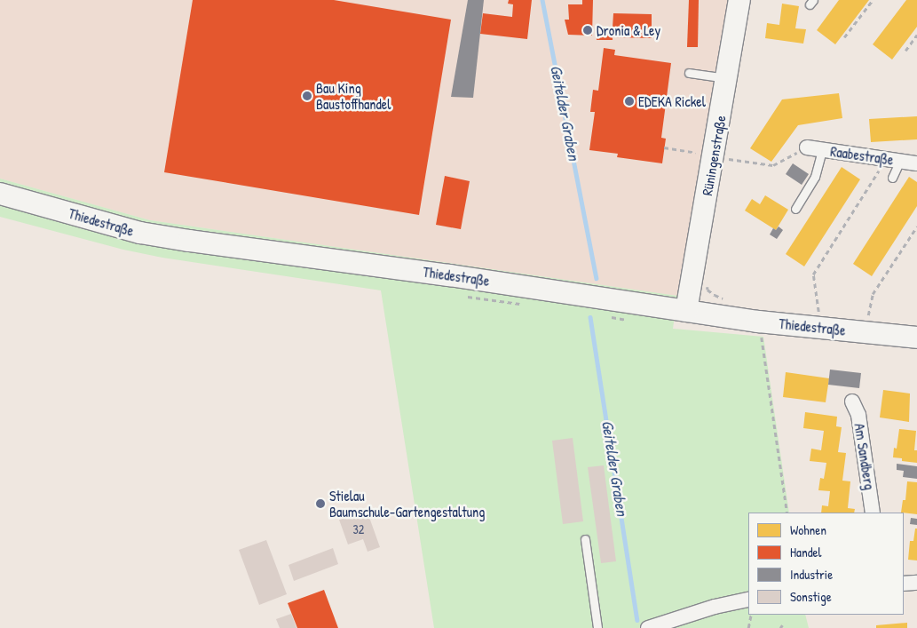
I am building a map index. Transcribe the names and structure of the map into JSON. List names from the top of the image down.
{
  "streets": {
    "street": [
      "Rüningenstraße",
      "Raabestraße",
      "Thiedestraße",
      "Am Sandberg"
    ]
  },
  "crossings": [
    ["Rüningenstraße", "Thiedestraße"]
  ],
  "water": ["Geitelder Graben"],
  "places": [
    "Dronia & Ley",
    "Bau King Baustoffhandel",
    "EDEKA Rickel",
    "Stielau Baumschule-Gartengestaltung"
  ],
  "house_numbers": ["32"],
  "legend": [
    "Wohnen",
    "Handel",
    "Industrie",
    "Sonstige"
  ]
}
